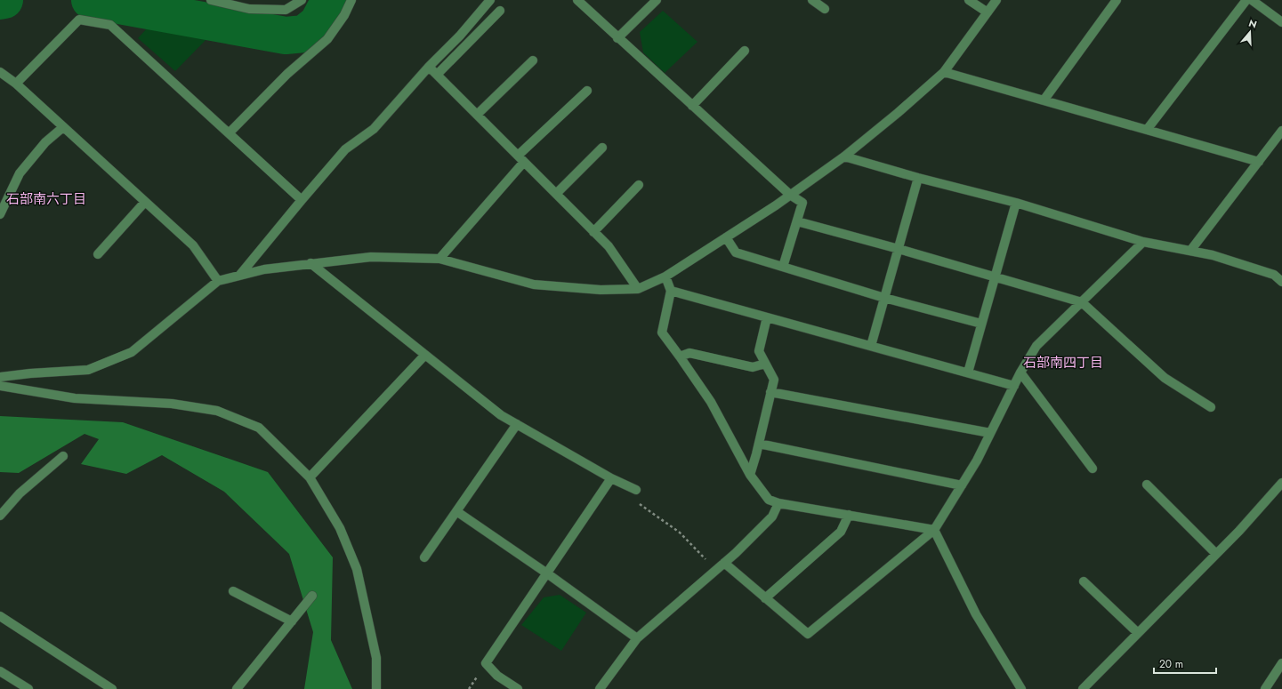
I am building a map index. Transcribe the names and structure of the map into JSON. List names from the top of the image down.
{
  "districts": ["石部南六丁目", "石部南四丁目"],
  "scale_bar": "20 m",
  "north": "top"
}
